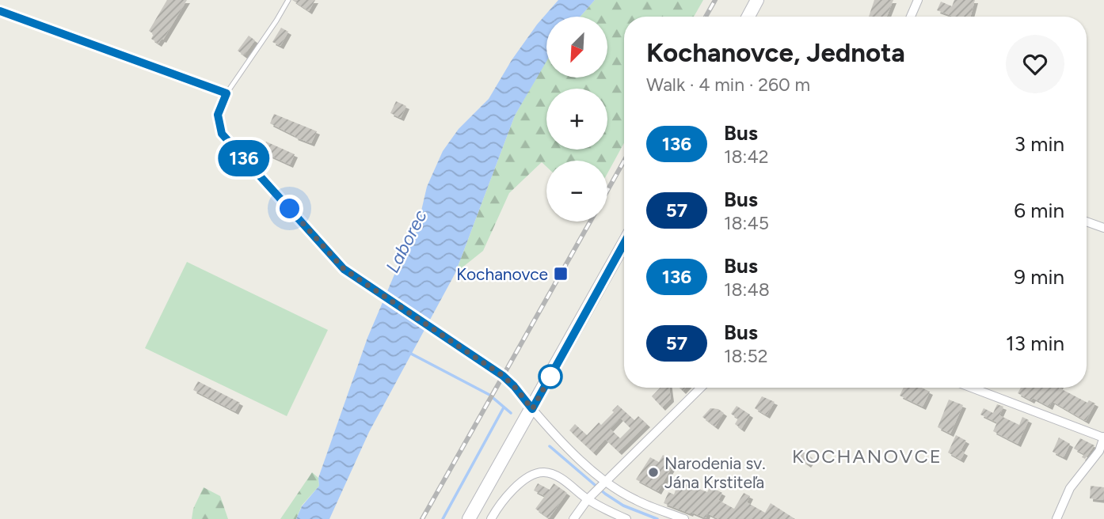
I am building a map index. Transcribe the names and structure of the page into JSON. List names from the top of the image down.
{
  "districts": ["KOCHANOVCE"],
  "water": ["Laborec"],
  "places": {
    "transit": ["Kochanovce"],
    "other": ["Narodenia sv. Jána Krstiteľa"]
  },
  "lines": ["bus line 136"],
  "north": "bottom left",
  "page": {
    "on_map": "136",
    "map_buttons": ["+", "−"],
    "heading": ["Kochanovce, Jednota", "Walk · 4 min · 260 m"],
    "list": [
      {
        "mark": "136",
        "name": "Bus",
        "note": "18:42",
        "value": "3 min"
      },
      {
        "mark": "57",
        "name": "Bus",
        "note": "18:45",
        "value": "6 min"
      },
      {
        "mark": "136",
        "name": "Bus",
        "note": "18:48",
        "value": "9 min"
      },
      {
        "mark": "57",
        "name": "Bus",
        "note": "18:52",
        "value": "13 min"
      }
    ]
  }
}
